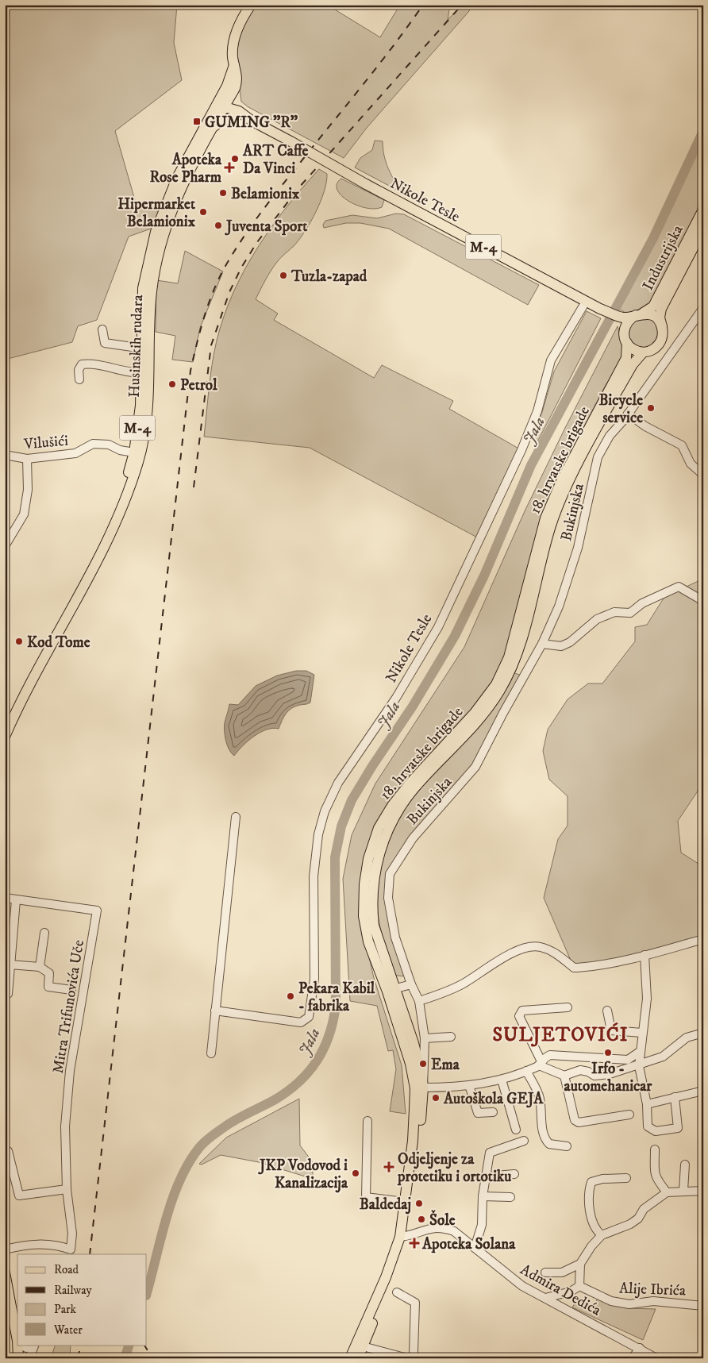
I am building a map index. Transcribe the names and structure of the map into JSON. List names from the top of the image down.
{
  "streets": {
    "main road": [
      "Nikole Tesle",
      "M-4",
      "Industrijska",
      "Husinskih rudara",
      "18. hrvatske brigade"
    ],
    "street": [
      "Vilušići",
      "Bukinjska",
      "Mitra Trifunovića Uče",
      "Alije Ibrića",
      "Admira Dedića"
    ]
  },
  "crossings": [
    ["Nikole Tesle", "M-4"],
    ["Nikole Tesle", "Industrijska"],
    ["Nikole Tesle", "Husinskih rudara"],
    ["Nikole Tesle", "18. hrvatske brigade"],
    ["M-4", "Industrijska"],
    ["M-4", "Husinskih rudara"],
    ["M-4", "18. hrvatske brigade"],
    ["Industrijska", "18. hrvatske brigade"],
    ["Husinskih rudara", "Vilušići"],
    ["18. hrvatske brigade", "Bukinjska"],
    ["18. hrvatske brigade", "Admira Dedića"]
  ],
  "districts": ["SULJETOVIĆI"],
  "water": ["Jala"],
  "places": {
    "transit": ["GUMING \"R\""],
    "other": [
      "ART Caffe Da Vinci",
      "Belamionix",
      "Hipermarket Belamionix",
      "Juventa Sport",
      "Tuzla-zapad",
      "Petrol",
      "Bicycle service",
      "Kod Tome",
      "Pekara Kabil - fabrika",
      "Irfo - automehanicar",
      "Ema",
      "Autoškola GEJA",
      "JKP Vodovod i Kanalizacija",
      "Baldedaj",
      "Šole"
    ],
    "health": ["Apoteka Rose Pharm", "Odjeljenje za protetiku i ortotiku", "Apoteka Solana"]
  },
  "legend": [
    "Road",
    "Railway",
    "Park",
    "Water"
  ]
}
